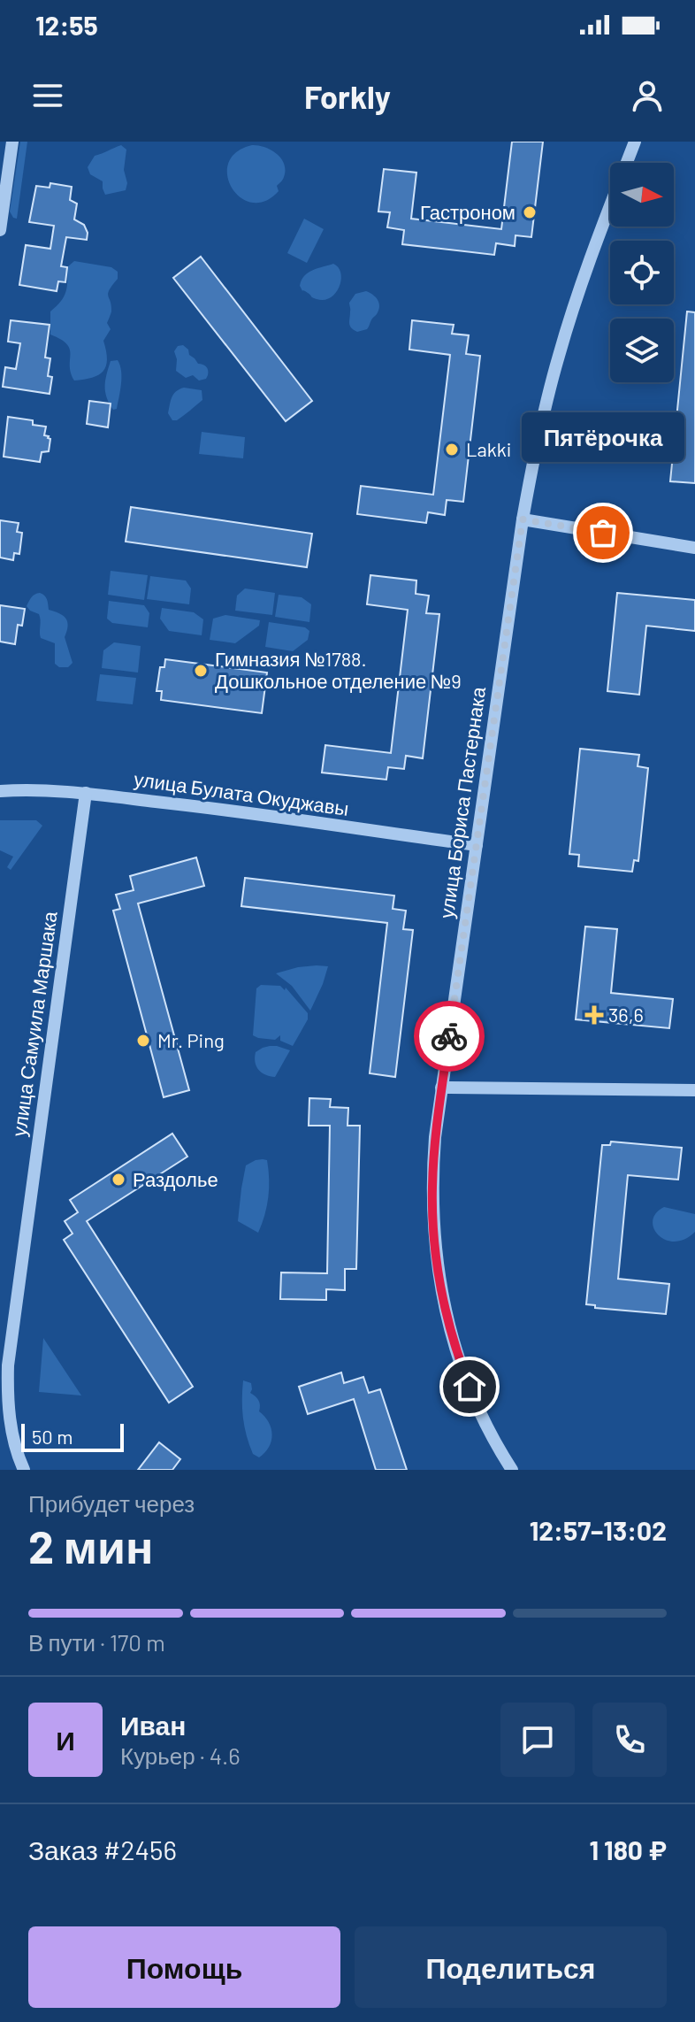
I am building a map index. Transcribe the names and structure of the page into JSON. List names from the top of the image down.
{
  "streets": {
    "street": ["улица Булата Окуджавы", "улица Бориса Пастернака", "улица Самуила Маршака"]
  },
  "crossings": [
    ["улица Булата Окуджавы", "улица Бориса Пастернака"],
    ["улица Булата Окуджавы", "улица Самуила Маршака"]
  ],
  "places": {
    "other": [
      "Гастроном",
      "Lakki",
      "Пятёрочка",
      "Гимназия №1788. Дошкольное отделение №9",
      "Mr. Ping",
      "Раздолье"
    ],
    "health": ["36,6"]
  },
  "scale_bar": "50 m",
  "north": "right",
  "page": {
    "status": "12:55",
    "header": "Forkly",
    "bubble": "Пятёрочка",
    "scale": "50 m",
    "heading": ["2 мин", "Прибудет через", "12:57–13:02"],
    "panel": [
      "Иван",
      "Курьер · 4.6",
      "Заказ #2456",
      "1 180 ₽"
    ],
    "bar": "В пути · 170 m",
    "round": "И",
    "buttons": ["Помощь", "Поделиться"]
  }
}
